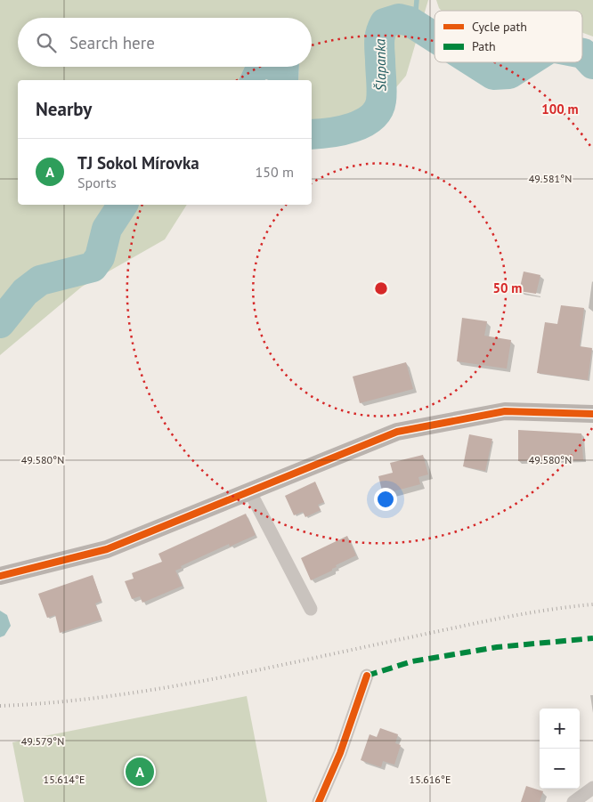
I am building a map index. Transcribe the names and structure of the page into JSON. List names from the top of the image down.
{
  "water": ["Šlapanka"],
  "legend": ["Cycle path", "Path"],
  "page": {
    "search": "Search here",
    "heading": "Nearby",
    "list": [
      {
        "mark": "A",
        "name": "TJ Sokol Mírovka",
        "note": "Sports",
        "value": "150 m"
      }
    ],
    "map_buttons": ["+", "−"],
    "pins": "A"
  },
  "coordinates": [
    "49.581°N",
    "49.580°N",
    "49.579°N",
    "15.614°E",
    "15.616°E"
  ],
  "rings": ["100 m", "50 m"]
}
